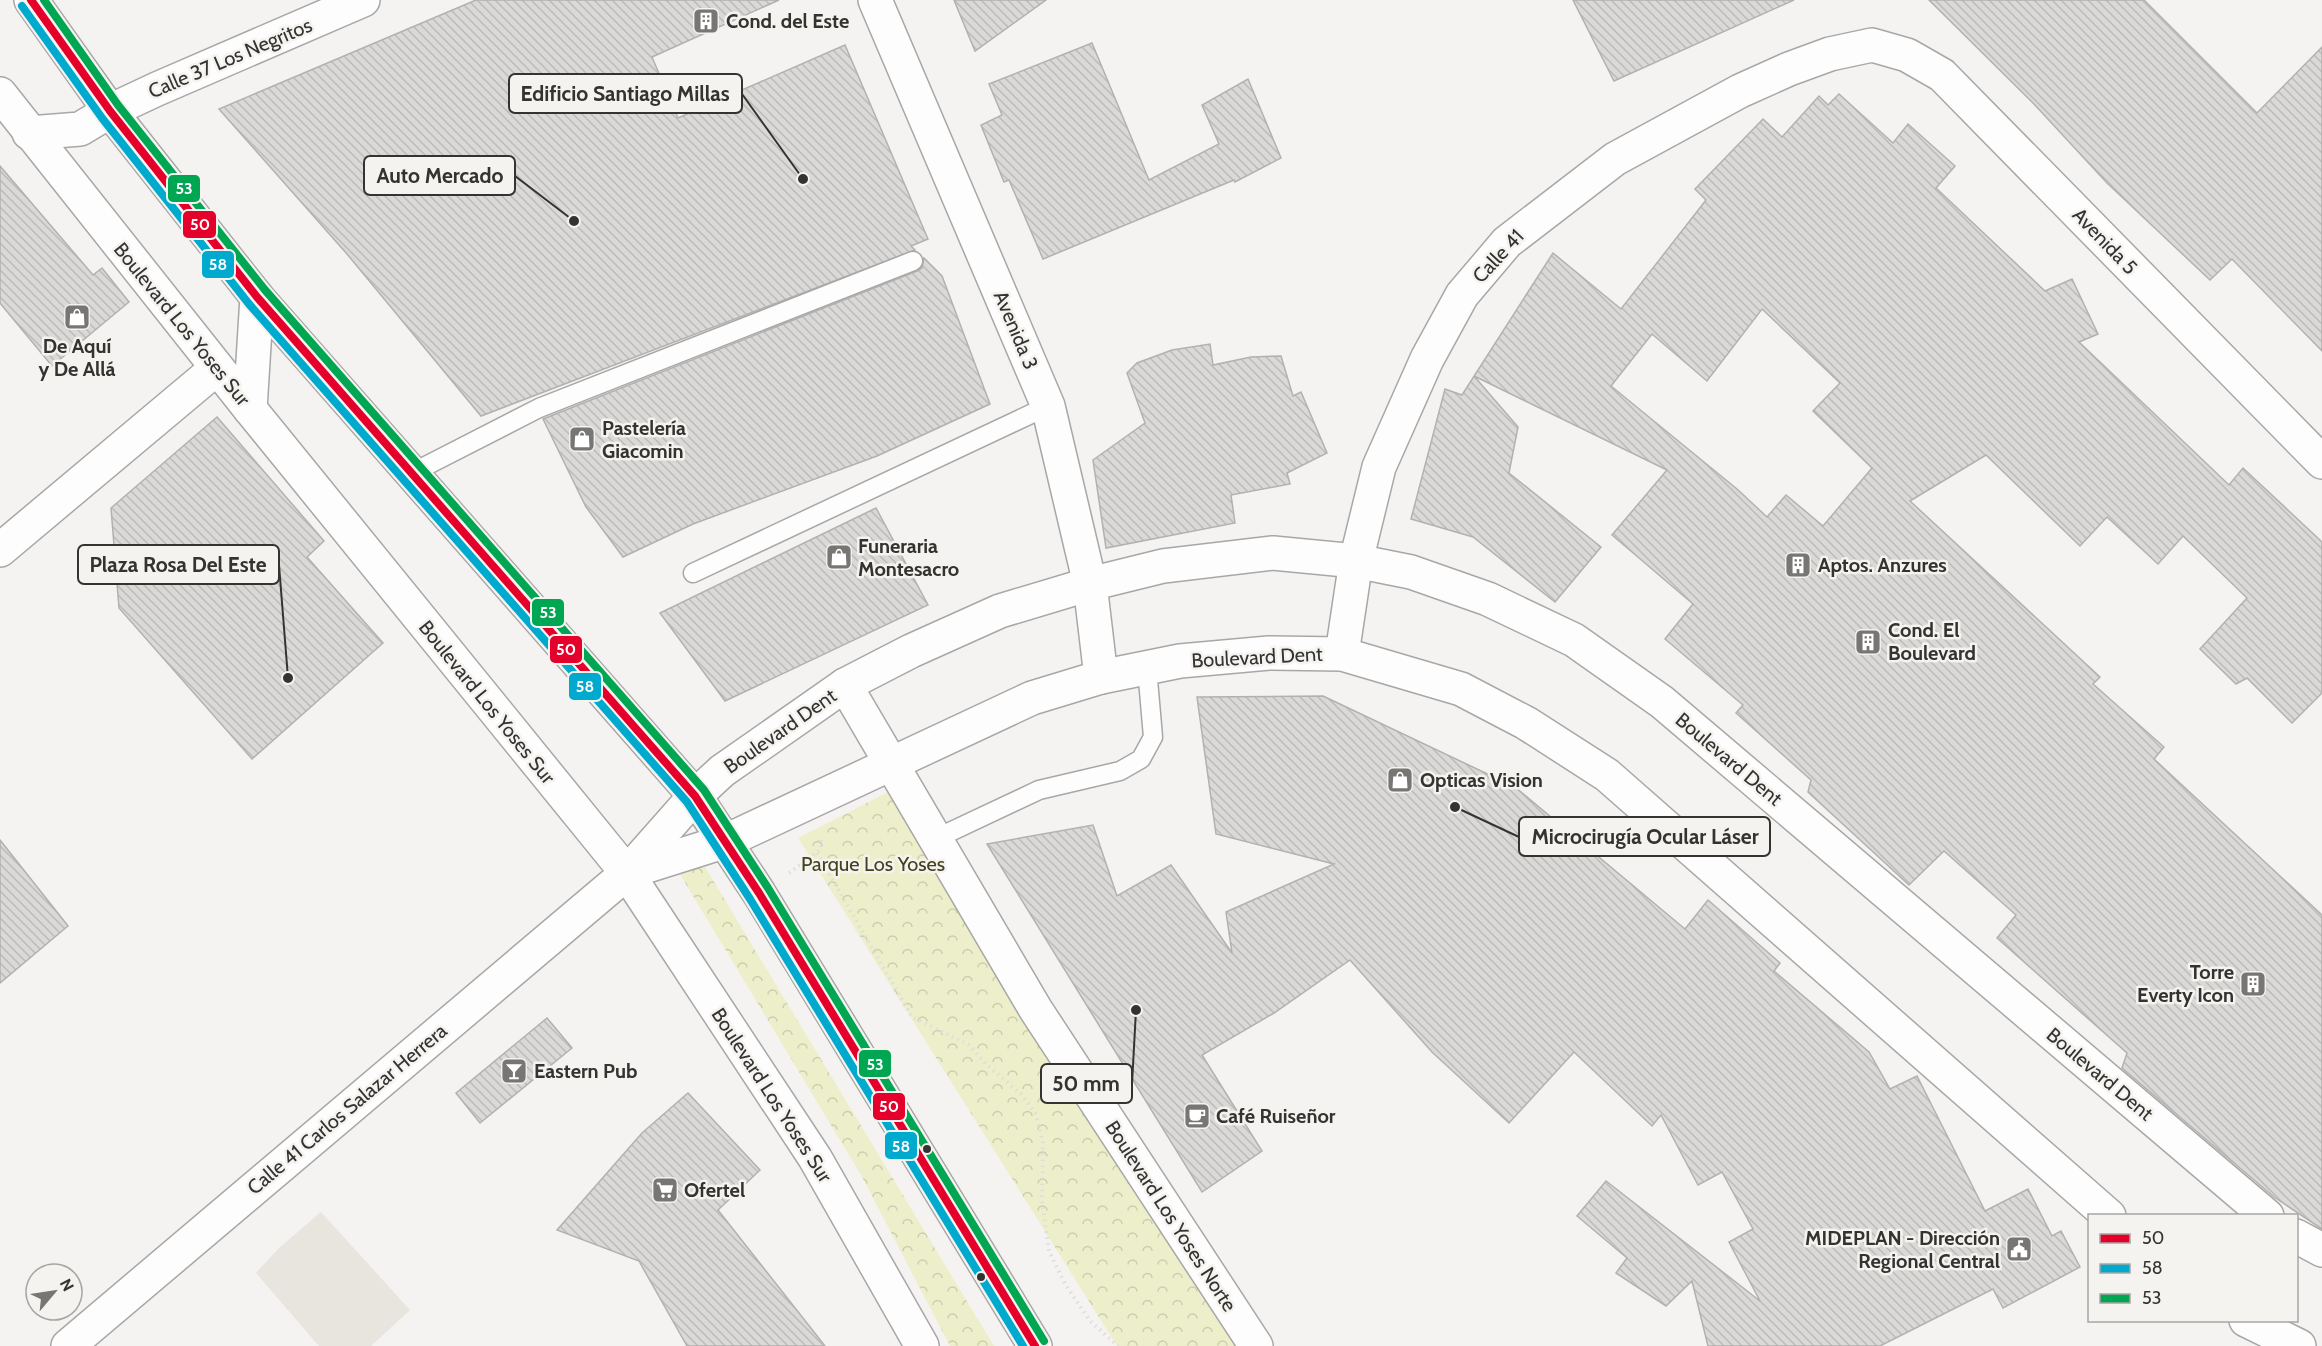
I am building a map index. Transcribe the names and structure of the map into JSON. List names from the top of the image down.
{
  "streets": {
    "main road": [
      "Calle 37 Los Negritos",
      "Avenida 5",
      "Calle 41",
      "Boulevard Los Yoses Sur",
      "Avenida 3",
      "Boulevard Dent",
      "Calle 41 Carlos Salazar Herrera",
      "Boulevard Los Yoses Norte"
    ]
  },
  "crossings": [
    ["Calle 37 Los Negritos", "Boulevard Los Yoses Sur"],
    ["Avenida 5", "Calle 41"],
    ["Calle 41", "Boulevard Dent"],
    ["Boulevard Los Yoses Sur", "Boulevard Dent"],
    ["Boulevard Los Yoses Sur", "Calle 41 Carlos Salazar Herrera"],
    ["Avenida 3", "Boulevard Dent"],
    ["Boulevard Dent", "Calle 41 Carlos Salazar Herrera"],
    ["Boulevard Dent", "Boulevard Los Yoses Norte"]
  ],
  "parks": ["Parque Los Yoses"],
  "places": {
    "building": [
      "Cond. del Este",
      "Aptos. Anzures",
      "Cond. El Boulevard",
      "Torre Everty Icon"
    ],
    "other": [
      "Edificio Santiago Millas",
      "Auto Mercado",
      "Plaza Rosa Del Este",
      "Microcirugía Ocular Láser",
      "50 mm"
    ],
    "shop": [
      "De Aquí y De Allá",
      "Pastelería Giacomin",
      "Funeraria Montesacro",
      "Opticas Vision"
    ],
    "bar": ["Eastern Pub"],
    "cafe": ["Café Ruiseñor"],
    "supermarket": ["Ofertel"],
    "public building": ["MIDEPLAN - Dirección Regional Central"]
  },
  "lines": ["transit line 50", "transit line 53", "transit line 58"],
  "legend": ["50", "58", "53"],
  "north": "top right"
}
